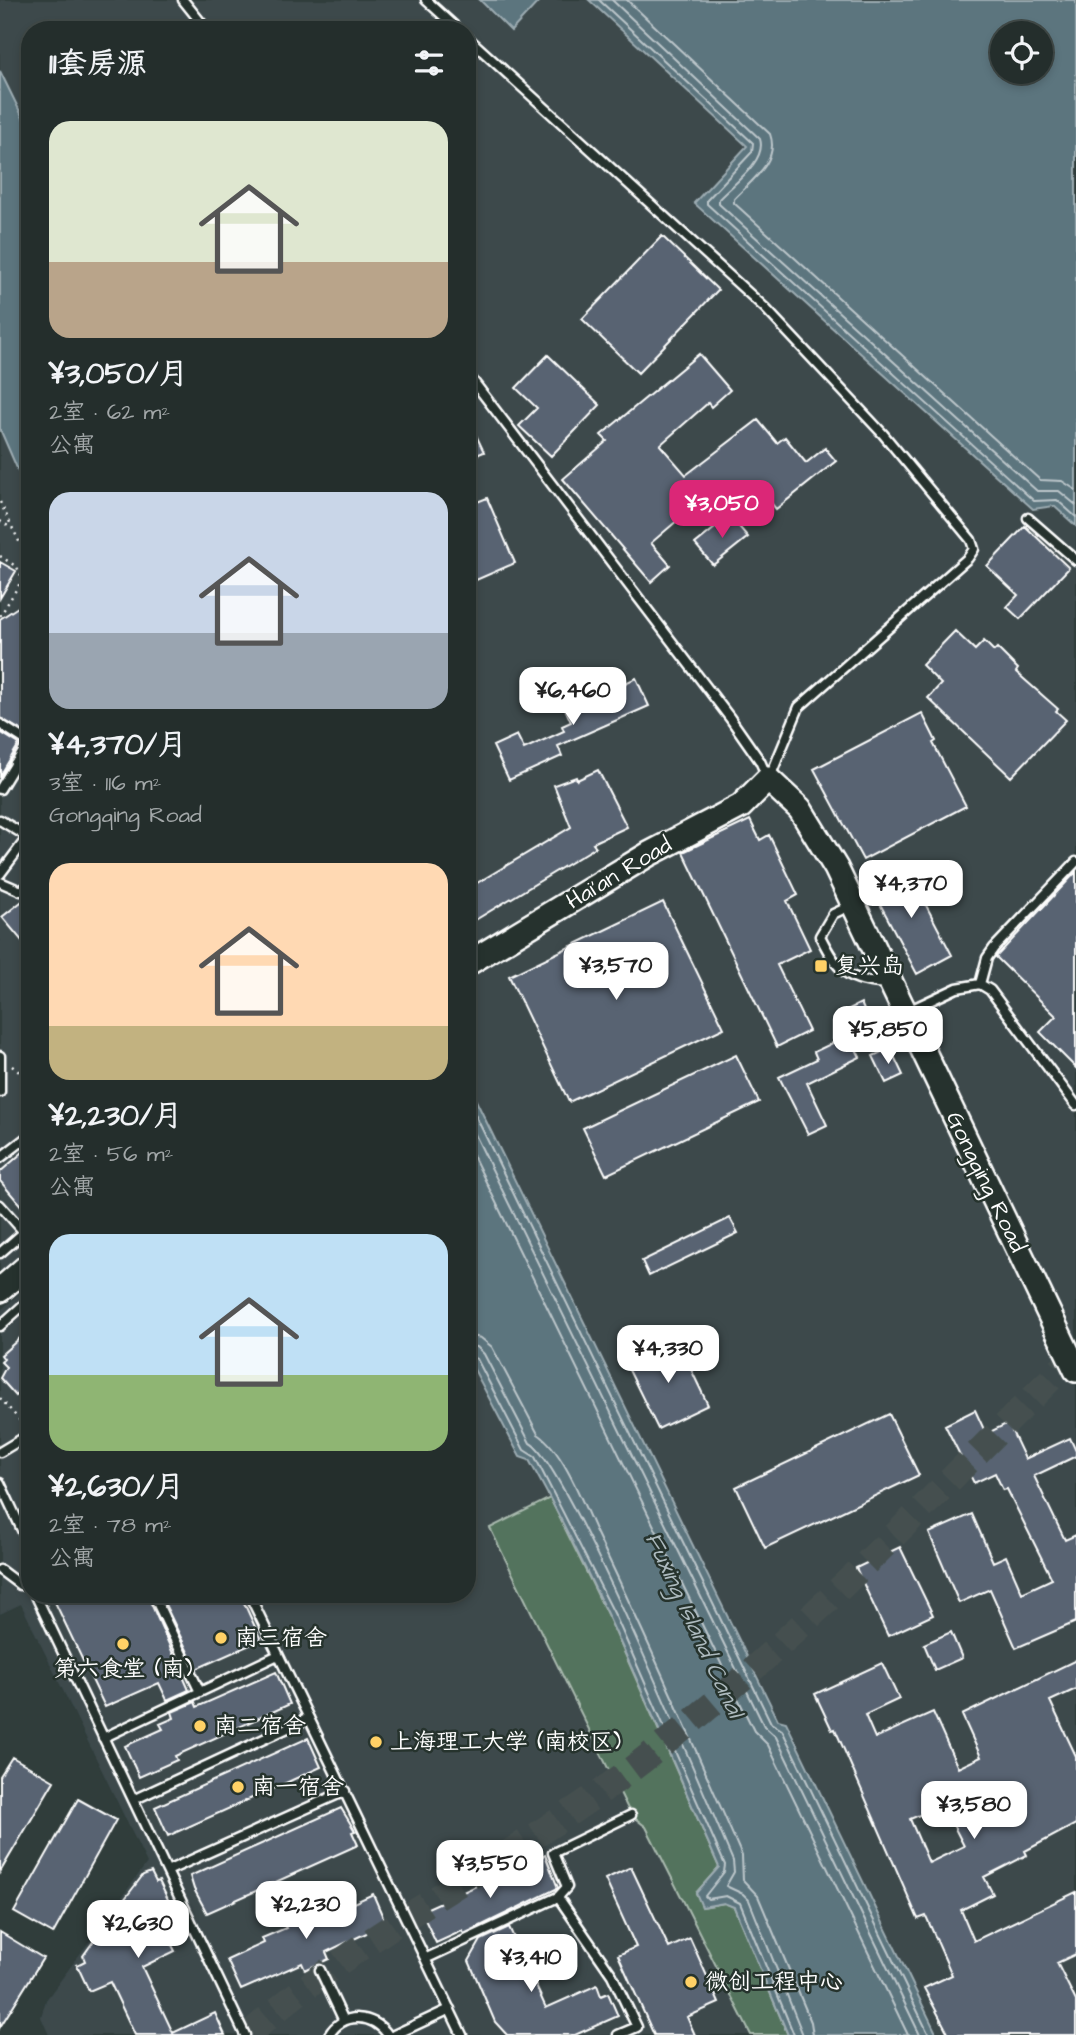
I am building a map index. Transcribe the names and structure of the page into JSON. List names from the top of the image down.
{
  "streets": {
    "street": ["Hai'an Road", "Gongqing Road"]
  },
  "crossings": [
    ["Hai'an Road", "Gongqing Road"]
  ],
  "water": ["Fuxing Island Canal"],
  "places": {
    "transit": ["复兴岛"],
    "other": [
      "南三宿舍",
      "第六食堂 (南)",
      "南二宿舍",
      "上海理工大学 (南校区)",
      "南一宿舍",
      "微创工程中心"
    ]
  },
  "page": {
    "heading": "11套房源",
    "list": [
      {
        "name": "¥3,050/月",
        "note": "2室 · 62 m² · 公寓"
      },
      {
        "name": "¥4,370/月",
        "note": "3室 · 116 m² · Gongqing Road"
      },
      {
        "name": "¥2,230/月",
        "note": "2室 · 56 m² · 公寓"
      },
      {
        "name": "¥2,630/月",
        "note": "2室 · 78 m² · 公寓"
      }
    ],
    "price": [
      "¥3,050",
      "¥6,460",
      "¥4,370",
      "¥3,570",
      "¥5,850",
      "¥4,330",
      "¥3,580",
      "¥3,550",
      "¥2,230",
      "¥2,630",
      "¥3,410"
    ]
  }
}
